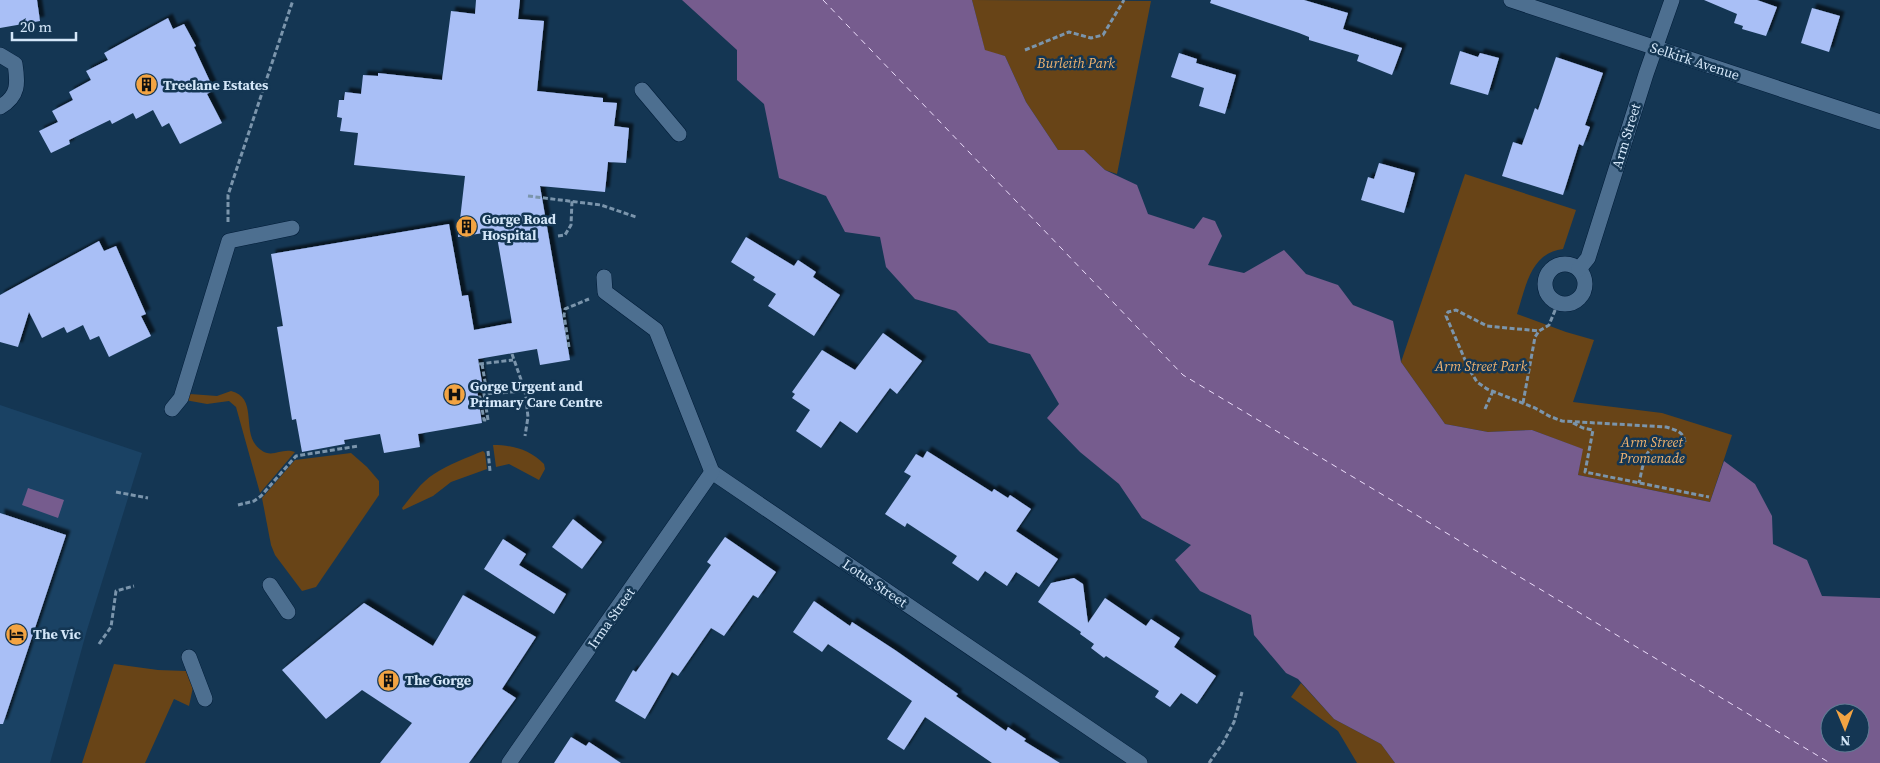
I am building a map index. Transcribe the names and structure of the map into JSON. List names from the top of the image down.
{
  "streets": {
    "street": [
      "Selkirk Avenue",
      "Arm Street",
      "Lotus Street",
      "Irma Street"
    ]
  },
  "crossings": [
    ["Selkirk Avenue", "Arm Street"],
    ["Lotus Street", "Irma Street"]
  ],
  "parks": ["Burleith Park", "Arm Street Park", "Arm Street Promenade"],
  "places": {
    "building": ["Treelane Estates", "Gorge Road Hospital", "The Gorge"],
    "hospital": ["Gorge Urgent and Primary Care Centre"],
    "hotel": ["The Vic"]
  },
  "scale_bar": "20 m",
  "north": "bottom"
}
